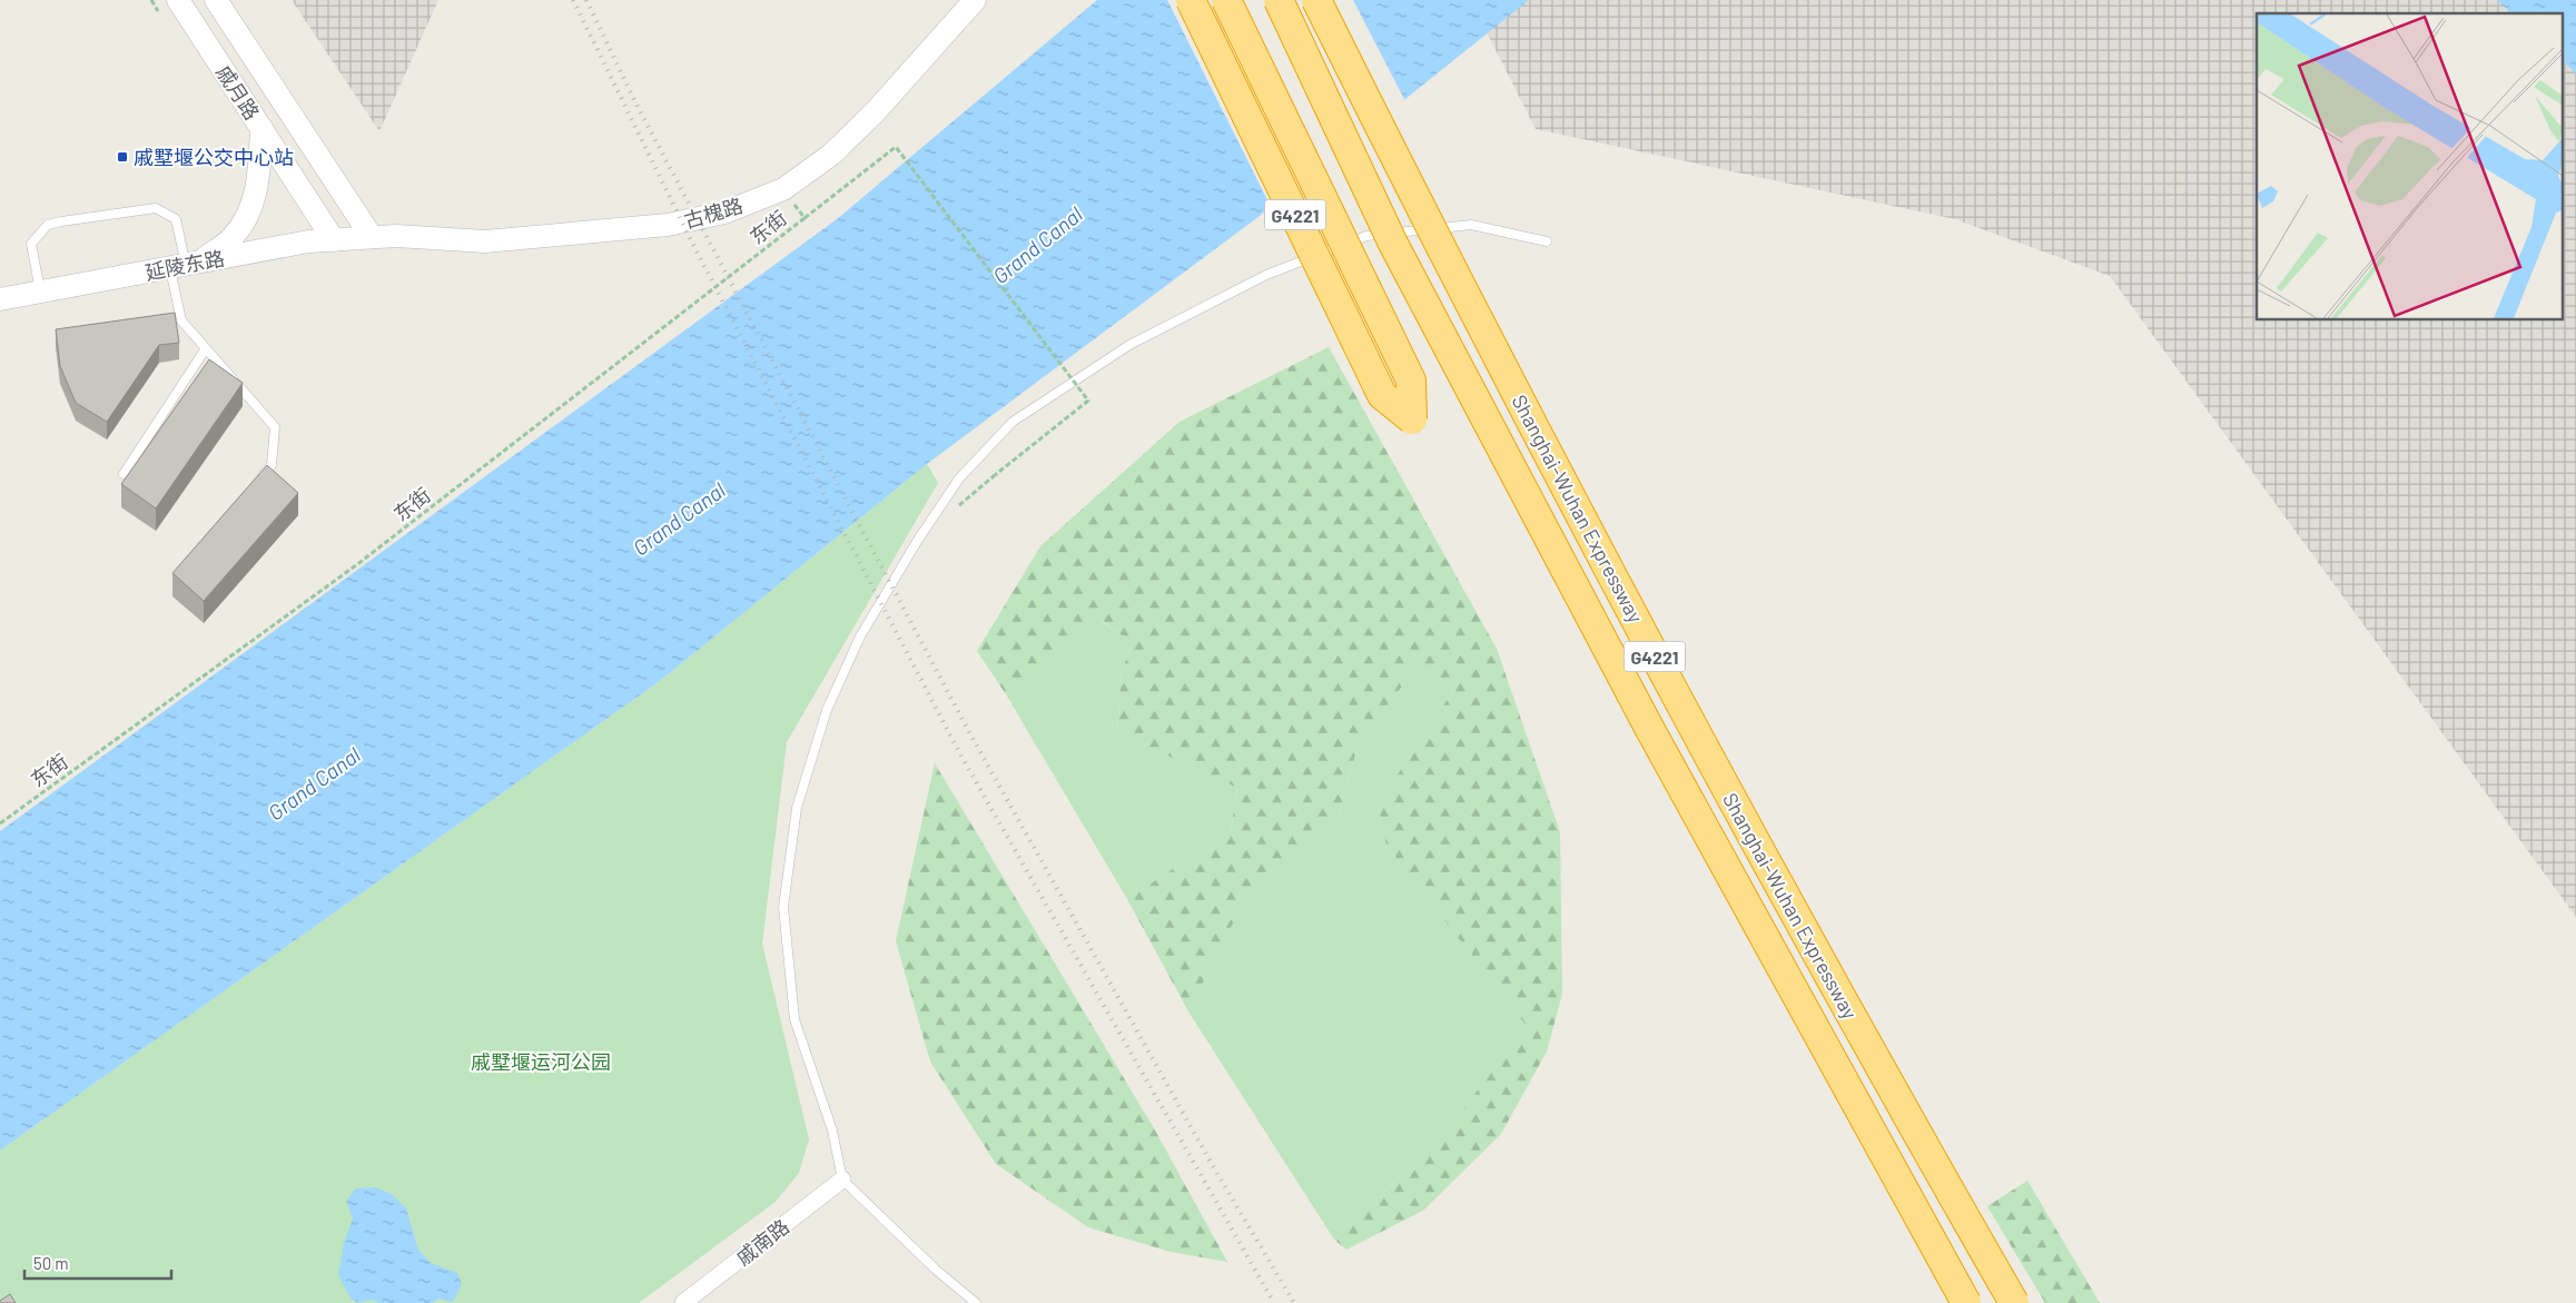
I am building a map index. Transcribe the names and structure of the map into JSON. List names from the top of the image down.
{
  "streets": {
    "highway": ["G4221", "Shanghai-Wuhan Expressway"],
    "main road": ["戚月路", "古槐路", "延陵东路"],
    "street": ["戚南路"],
    "path": ["东街"]
  },
  "crossings": [
    ["戚月路", "古槐路"],
    ["戚月路", "延陵东路"],
    ["古槐路", "东街"],
    ["古槐路", "延陵东路"]
  ],
  "water": ["Grand Canal"],
  "parks": ["戚墅堰运河公园"],
  "places": {
    "transit": ["戚墅堰公交中心站"]
  },
  "scale_bar": "50 m"
}
